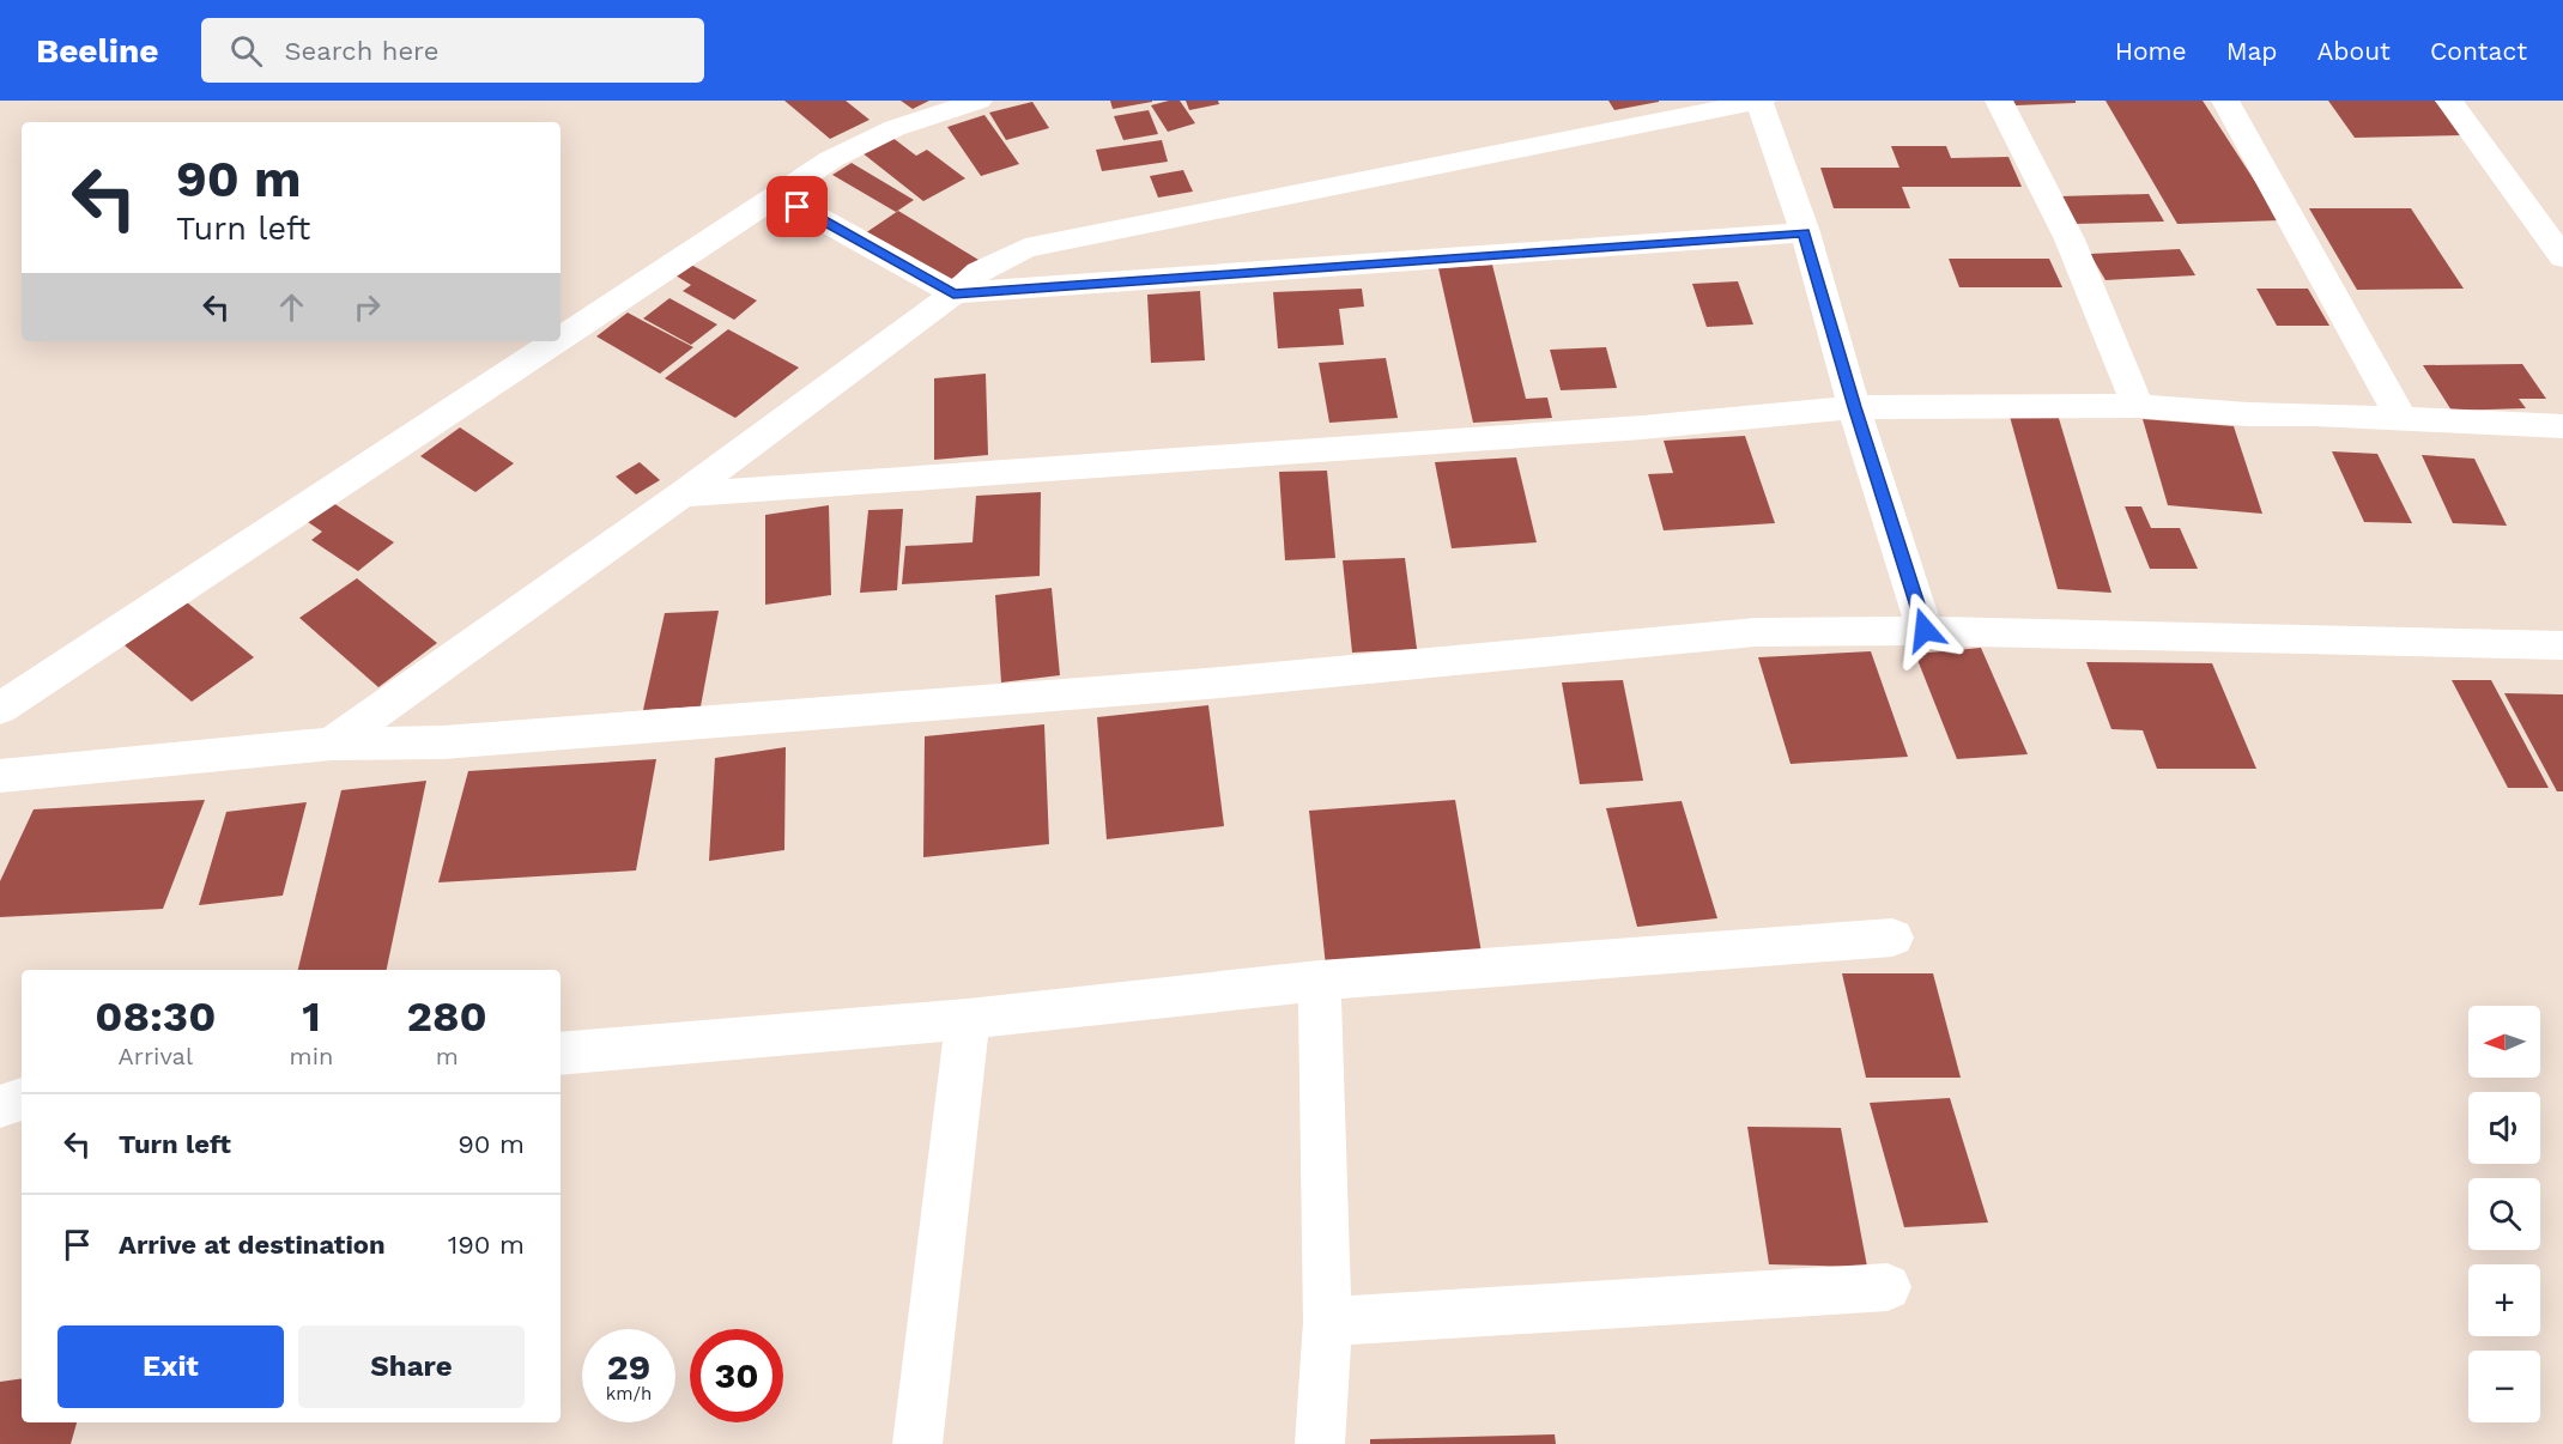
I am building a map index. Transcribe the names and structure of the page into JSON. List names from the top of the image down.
{
  "north": "left",
  "page": {
    "header": "Beeline",
    "search": "Search here",
    "nav": [
      "Home",
      "Map",
      "About",
      "Contact"
    ],
    "turn": ["90 m", "Turn left"],
    "eta": [
      "08:30",
      "Arrival",
      "1",
      "min",
      "280",
      "m"
    ],
    "map_buttons": ["+", "−"],
    "list": [
      {
        "name": "Turn left",
        "value": "90 m"
      },
      {
        "name": "Arrive at destination",
        "value": "190 m"
      }
    ],
    "buttons": ["Exit", "Share"],
    "speed": "29 km/h",
    "limit": "30"
  }
}
